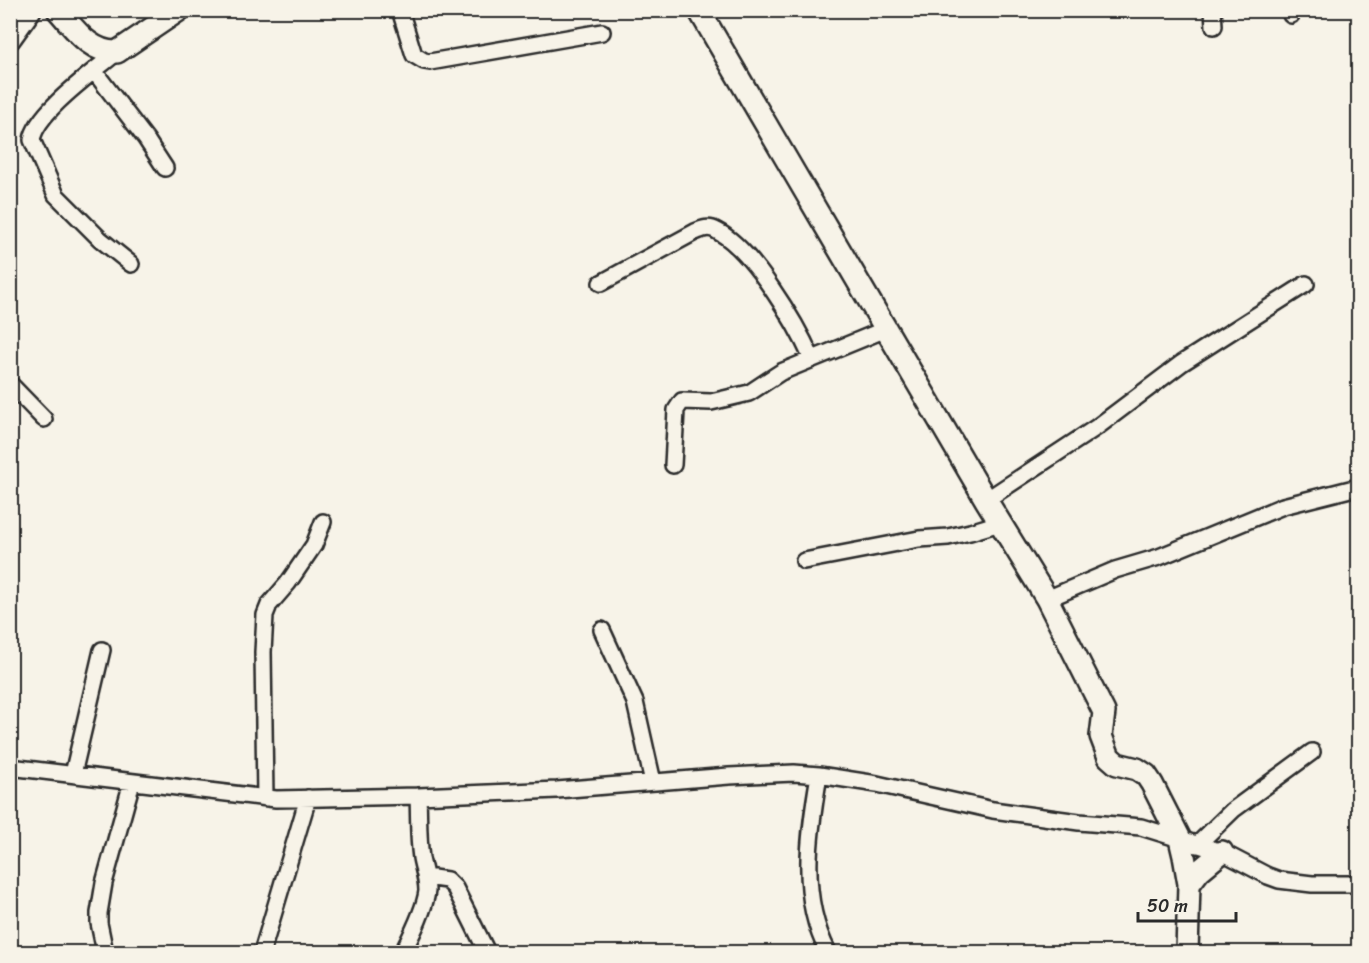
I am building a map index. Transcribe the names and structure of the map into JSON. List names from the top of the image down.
{
  "scale_bar": "50 m"
}
